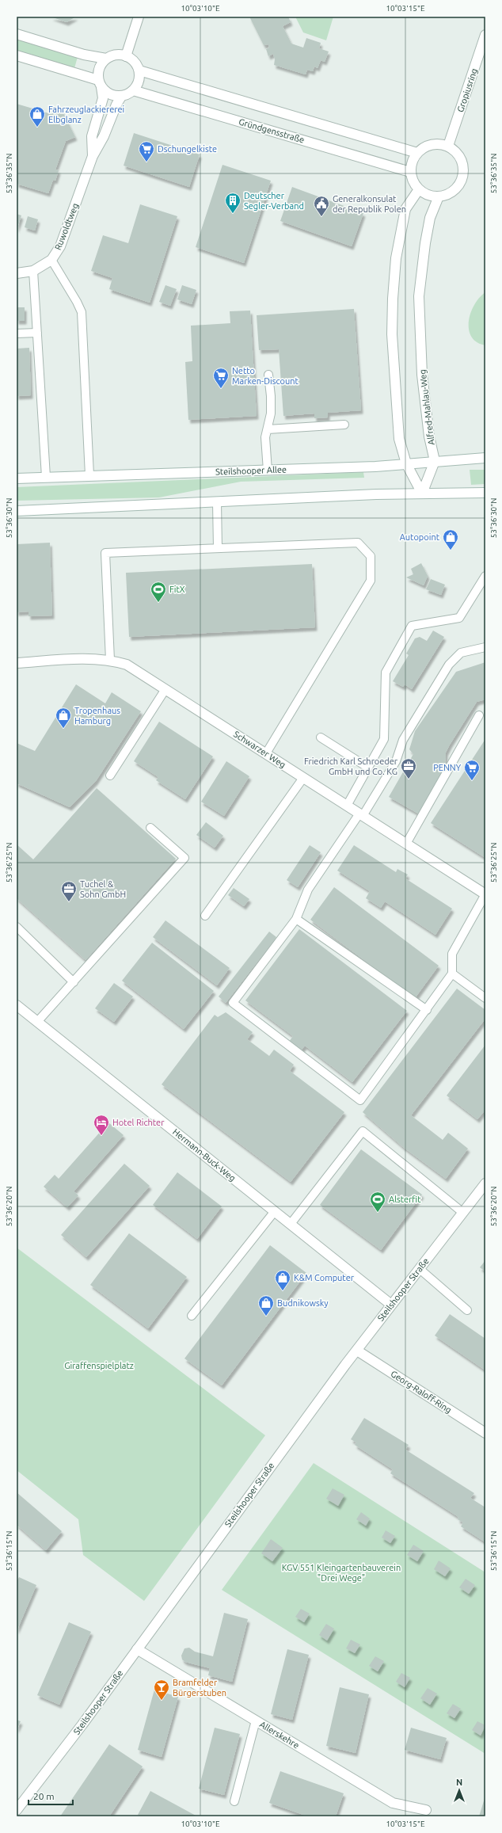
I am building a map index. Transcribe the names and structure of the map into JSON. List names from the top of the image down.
{
  "streets": {
    "street": [
      "Gropiusring",
      "Gründgensstraße",
      "Ruwoldtweg",
      "Alfred-Mahlau-Weg",
      "Steilshooper Allee",
      "Schwarzer Weg",
      "Hermann-Buck-Weg",
      "Steilshooper Straße",
      "Georg-Raloff-Ring",
      "Allerskehre"
    ]
  },
  "crossings": [
    ["Gropiusring", "Gründgensstraße"],
    ["Gropiusring", "Alfred-Mahlau-Weg"],
    ["Gründgensstraße", "Ruwoldtweg"],
    ["Gründgensstraße", "Alfred-Mahlau-Weg"],
    ["Alfred-Mahlau-Weg", "Steilshooper Allee"],
    ["Hermann-Buck-Weg", "Steilshooper Straße"],
    ["Steilshooper Straße", "Georg-Raloff-Ring"],
    ["Steilshooper Straße", "Allerskehre"]
  ],
  "parks": ["Giraffenspielplatz", "KGV 551 Kleingartenbauverein \"Drei Wege\""],
  "places": {
    "shop": [
      "Fahrzeuglackiererei Elbglanz",
      "Autopoint",
      "Tropenhaus Hamburg",
      "K&M Computer",
      "Budnikowsky"
    ],
    "supermarket": ["Dschungelkiste", "Netto Marken-Discount", "PENNY"],
    "building": ["Deutscher Segler-Verband"],
    "public building": ["Generalkonsulat der Republik Polen"],
    "sports": ["FitX", "Alsterfit"],
    "office": ["Friedrich Karl Schroeder GmbH und Co. KG", "Tuchel & Sohn GmbH"],
    "hotel": ["Hotel Richter"],
    "bar": ["Bramfelder Bürgerstuben"]
  },
  "scale_bar": "20 m",
  "north": "top",
  "coordinates": [
    "10°03'10\"E",
    "10°03'15\"E",
    "53°36'35\"N",
    "53°36'30\"N",
    "53°36'25\"N",
    "53°36'20\"N",
    "53°36'15\"N"
  ]
}
